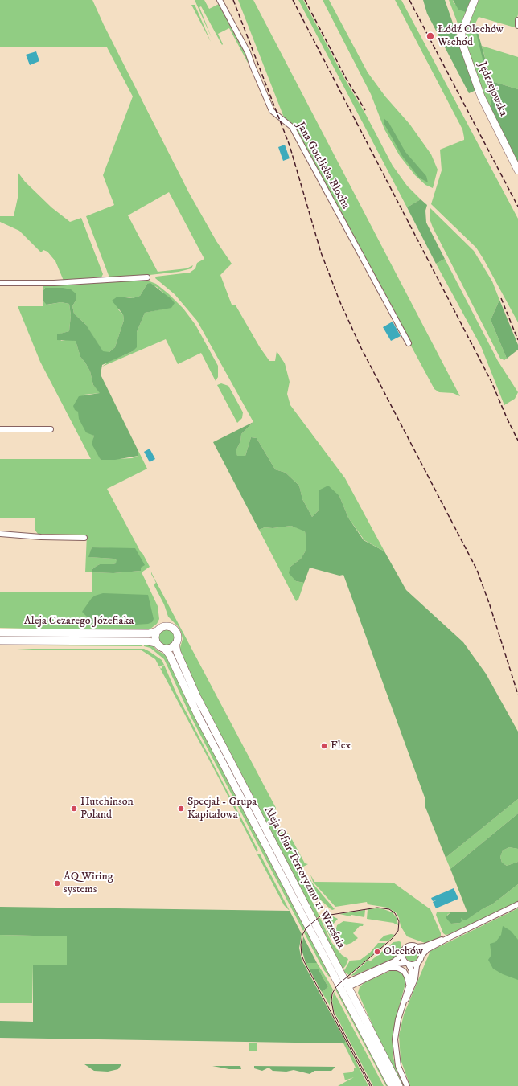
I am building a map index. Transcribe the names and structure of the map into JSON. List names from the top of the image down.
{
  "streets": {
    "street": [
      "Jędrzejowska",
      "Jana Gottlieba Blocha",
      "Aleja Cezarego Józefiaka",
      "Aleja Ofiar Terroryzmu 11 Września"
    ]
  },
  "crossings": [
    ["Aleja Cezarego Józefiaka", "Aleja Ofiar Terroryzmu 11 Września"]
  ],
  "places": [
    "Łódź Olechów Wschód",
    "Flex",
    "Hutchinson Poland",
    "Specjał - Grupa Kapitałowa",
    "AQ Wiring systems",
    "Olechów"
  ]
}
